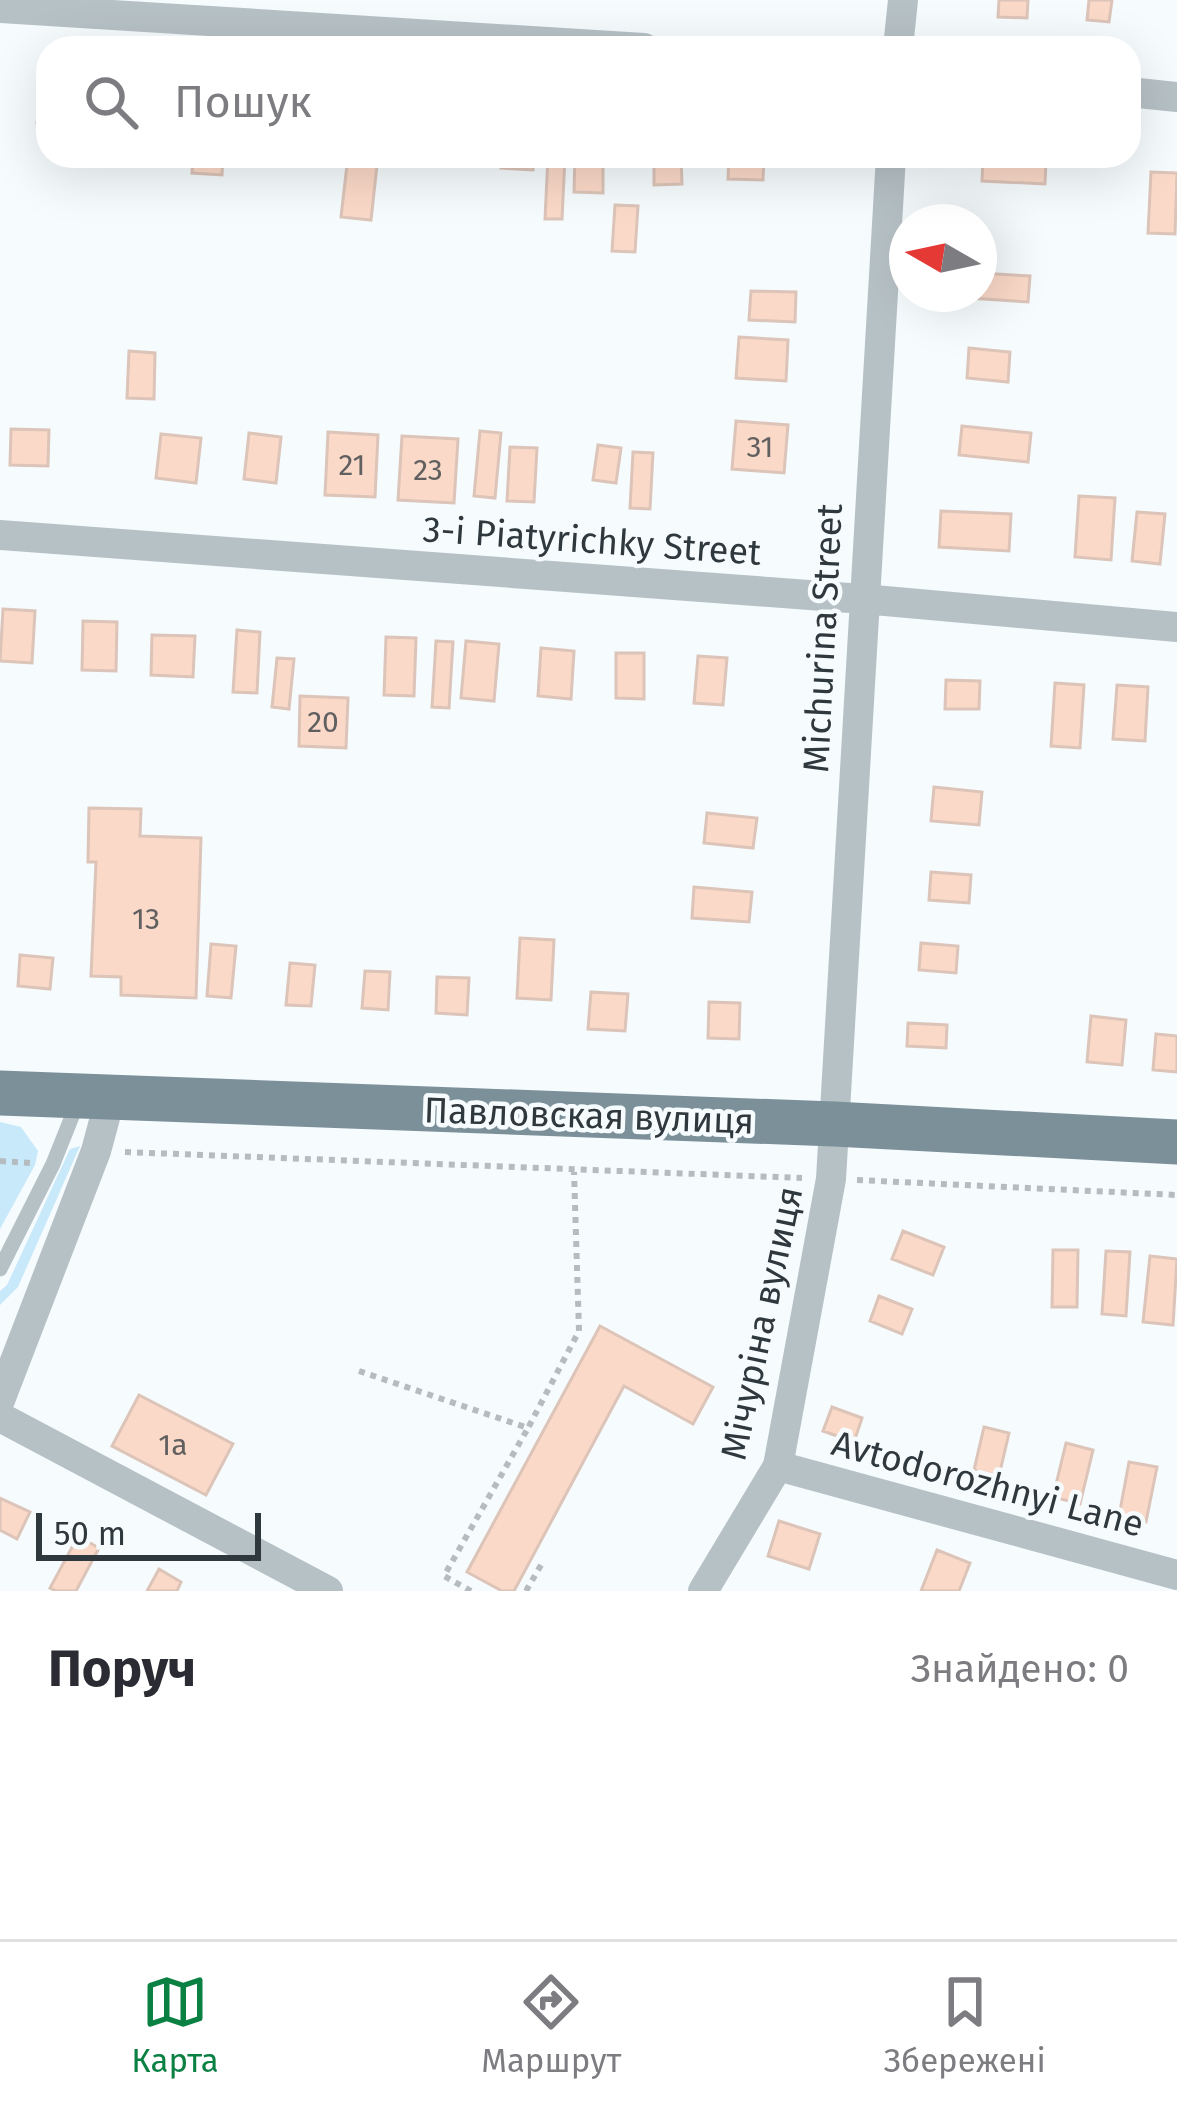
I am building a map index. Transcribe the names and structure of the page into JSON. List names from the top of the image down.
{
  "streets": {
    "main road": ["Павловская вулиця"],
    "street": [
      "3-i Piatyrichky Street",
      "Michurina Street",
      "Мічуріна вулиця",
      "Avtodorozhnyi Lane"
    ]
  },
  "crossings": [
    ["3-i Piatyrichky Street", "Michurina Street"],
    ["Michurina Street", "Павловская вулиця"],
    ["Michurina Street", "Мічуріна вулиця"],
    ["Павловская вулиця", "Мічуріна вулиця"],
    ["Мічуріна вулиця", "Avtodorozhnyi Lane"]
  ],
  "house_numbers": [
    "31",
    "21",
    "23",
    "20",
    "13",
    "1а"
  ],
  "scale_bar": "50 m",
  "north": "left",
  "page": {
    "search": "Пошук",
    "scale": "50 m",
    "heading": ["Поруч", "Знайдено: 0"],
    "nav": ["Карта", "Маршрут", "Збережені"]
  }
}
